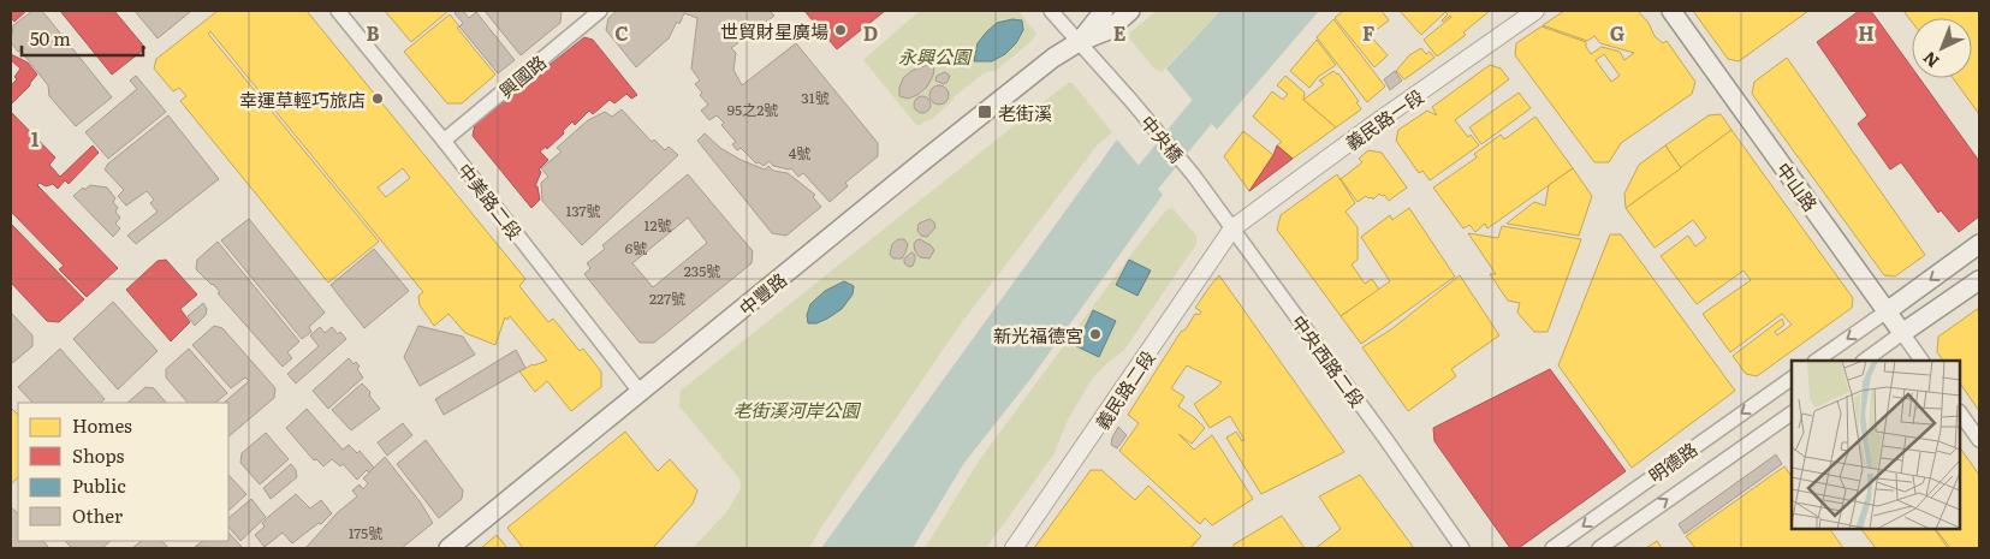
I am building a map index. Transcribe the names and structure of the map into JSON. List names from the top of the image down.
{
  "streets": {
    "main road": ["中山路", "中豐路"],
    "street": [
      "興國路",
      "義民路一段",
      "中央橋",
      "中美路二段",
      "中央西路二段",
      "義民路二段",
      "明德路"
    ]
  },
  "crossings": [
    ["興國路", "中美路二段"],
    ["義民路一段", "中央西路二段"],
    ["義民路一段", "義民路二段"],
    ["中央橋", "中豐路"],
    ["中央橋", "中央西路二段"],
    ["中美路二段", "中豐路"],
    ["中央西路二段", "義民路二段"]
  ],
  "parks": ["永興公園", "老街溪河岸公園"],
  "places": {
    "other": ["世貿財星廣場", "幸運草輕巧旅店", "新光福德宮"],
    "transit": ["老街溪"]
  },
  "house_numbers": [
    "31號",
    "95之2號",
    "4號",
    "137號",
    "12號",
    "6號",
    "235號",
    "227號",
    "175號"
  ],
  "legend": [
    "Homes",
    "Shops",
    "Public",
    "Other"
  ],
  "scale_bar": "50 m",
  "north": "bottom left",
  "grid": {
    "columns": [
      "B",
      "C",
      "D",
      "E",
      "F",
      "G",
      "H"
    ],
    "rows": ["1"]
  }
}
